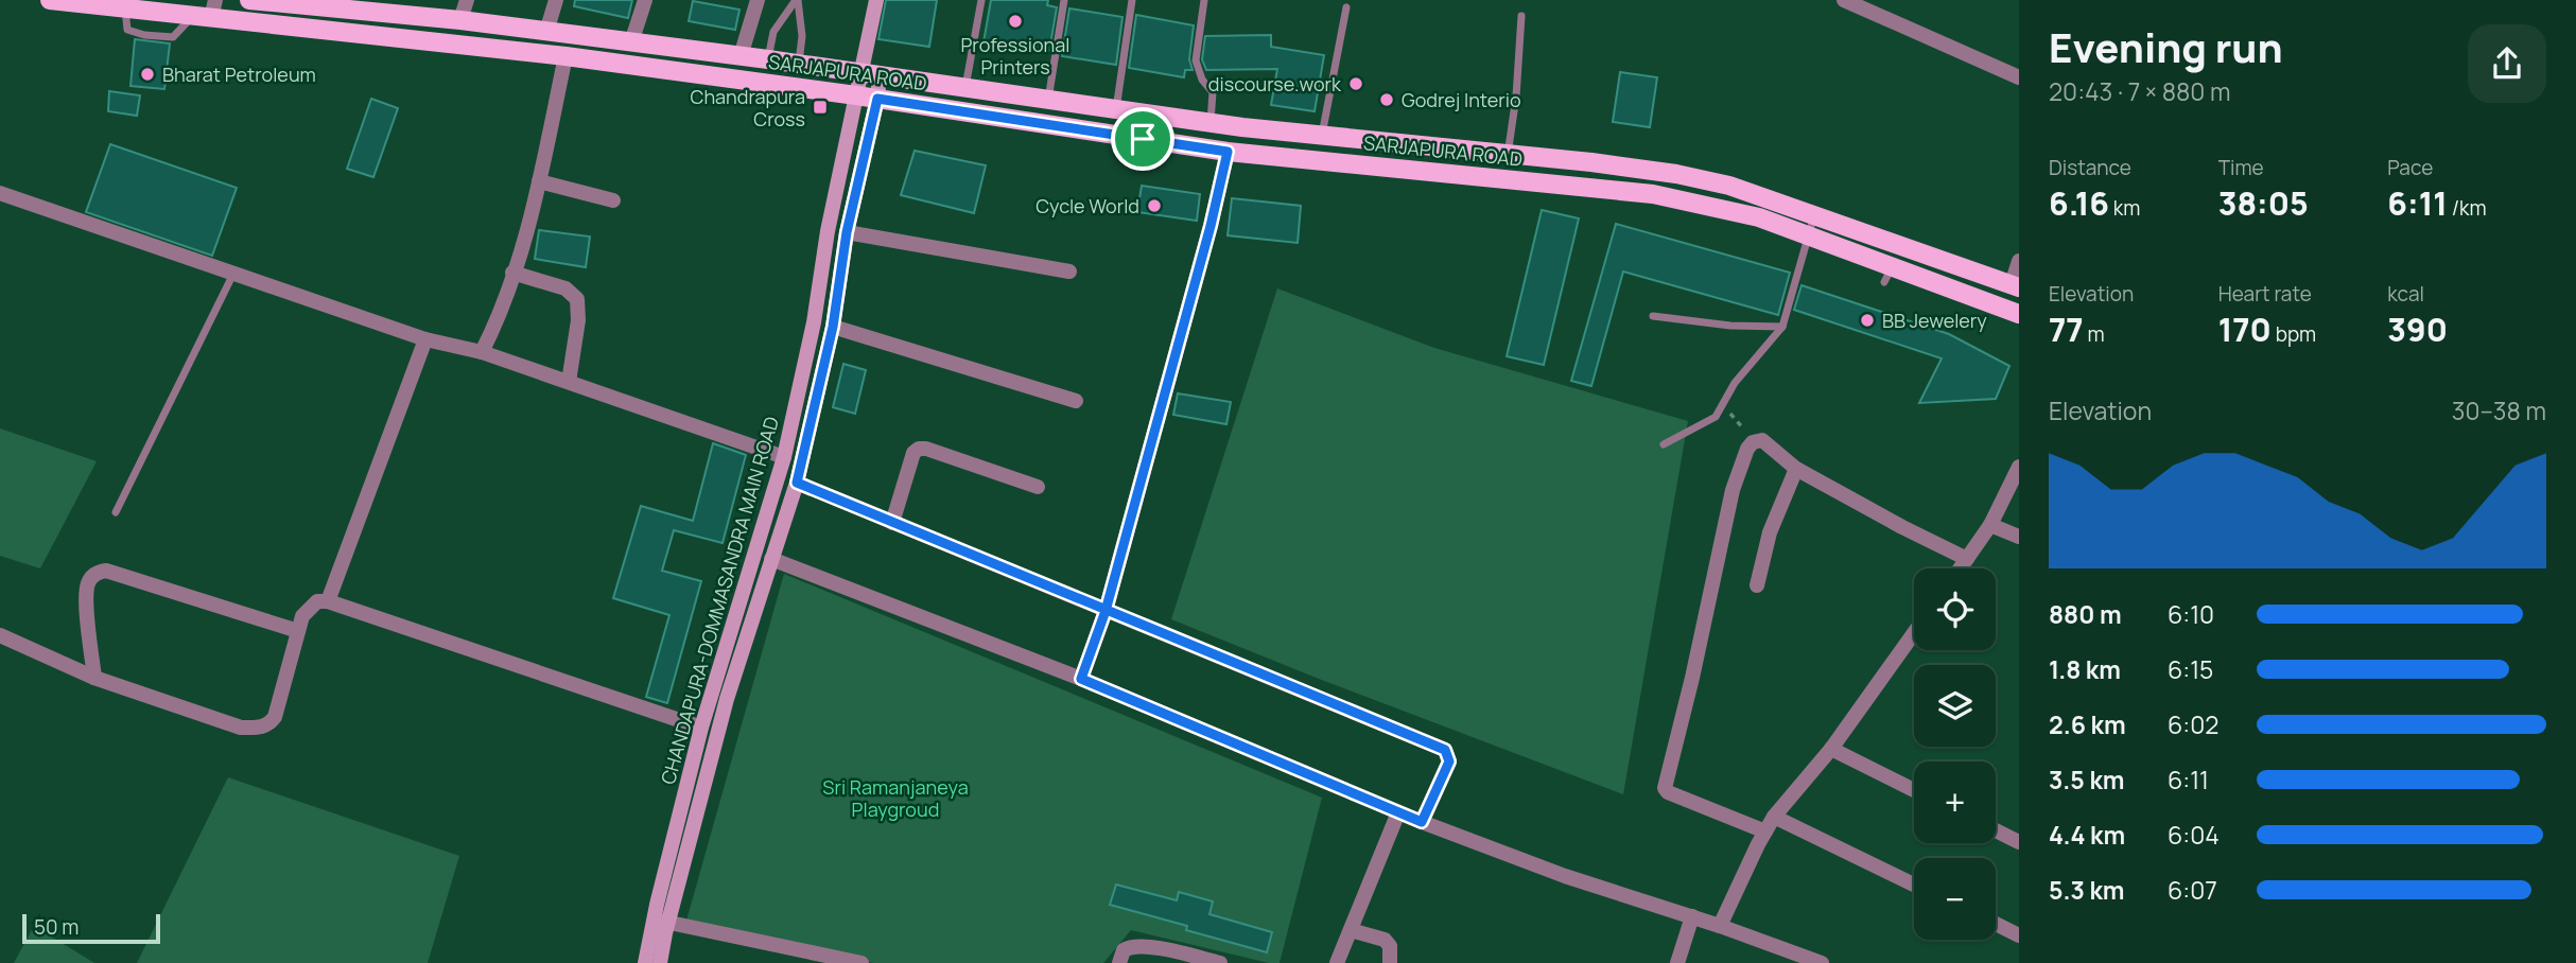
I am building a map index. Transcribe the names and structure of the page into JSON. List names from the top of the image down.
{
  "streets": {
    "main road": ["SARJAPURA ROAD", "CHANDAPURA-DOMMASANDRA MAIN ROAD"]
  },
  "crossings": [
    ["SARJAPURA ROAD", "CHANDAPURA-DOMMASANDRA MAIN ROAD"]
  ],
  "parks": ["Sri Ramanjaneya Playgroud"],
  "places": {
    "other": [
      "Professional Printers",
      "Bharat Petroleum",
      "discourse.work",
      "Godrej Interio",
      "Cycle World",
      "BB Jewelery"
    ],
    "transit": ["Chandrapura Cross"]
  },
  "scale_bar": "50 m",
  "page": {
    "heading": ["Evening run", "20:43 · 7 × 880 m"],
    "stats": [
      ["Distance", "6.16 km"],
      ["Time", "38:05"],
      ["Pace", "6:11 /km"],
      ["Elevation", "77 m"],
      ["Heart rate", "170 bpm"],
      ["kcal", "390"]
    ],
    "chart": ["Elevation", "30–38 m"],
    "map_buttons": ["+", "−"],
    "list": [
      {
        "name": "880 m",
        "note": "6:10"
      },
      {
        "name": "1.8 km",
        "note": "6:15"
      },
      {
        "name": "2.6 km",
        "note": "6:02"
      },
      {
        "name": "3.5 km",
        "note": "6:11"
      },
      {
        "name": "4.4 km",
        "note": "6:04"
      },
      {
        "name": "5.3 km",
        "note": "6:07"
      }
    ],
    "scale": "50 m"
  }
}
